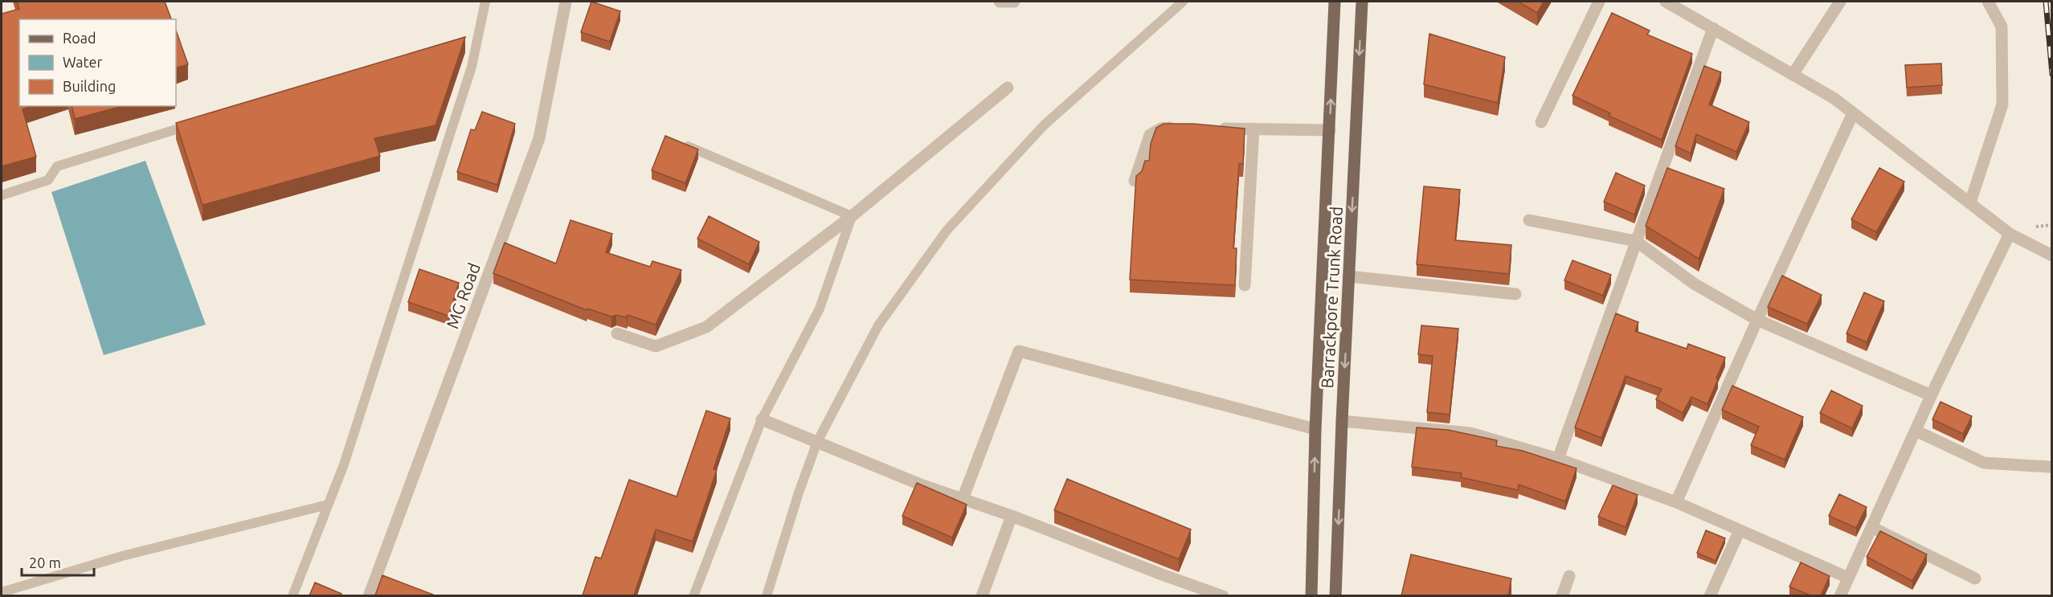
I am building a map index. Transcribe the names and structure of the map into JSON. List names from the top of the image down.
{
  "streets": {
    "main road": ["Barrackpore Trunk Road"],
    "street": ["MG Road"]
  },
  "legend": ["Road", "Water", "Building"],
  "scale_bar": "20 m"
}
